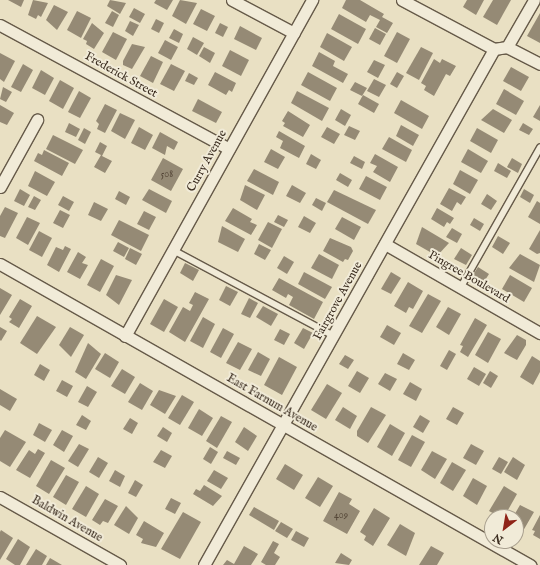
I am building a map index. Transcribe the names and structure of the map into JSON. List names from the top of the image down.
{
  "streets": {
    "street": [
      "Frederick Street",
      "Curry Avenue",
      "Pingree Boulevard",
      "Fairgrove Avenue",
      "East Farnum Avenue",
      "Baldwin Avenue"
    ]
  },
  "crossings": [
    ["Frederick Street", "Curry Avenue"],
    ["Curry Avenue", "East Farnum Avenue"],
    ["Pingree Boulevard", "Fairgrove Avenue"],
    ["Fairgrove Avenue", "East Farnum Avenue"]
  ],
  "house_numbers": ["508", "409"],
  "north": "bottom left"
}
